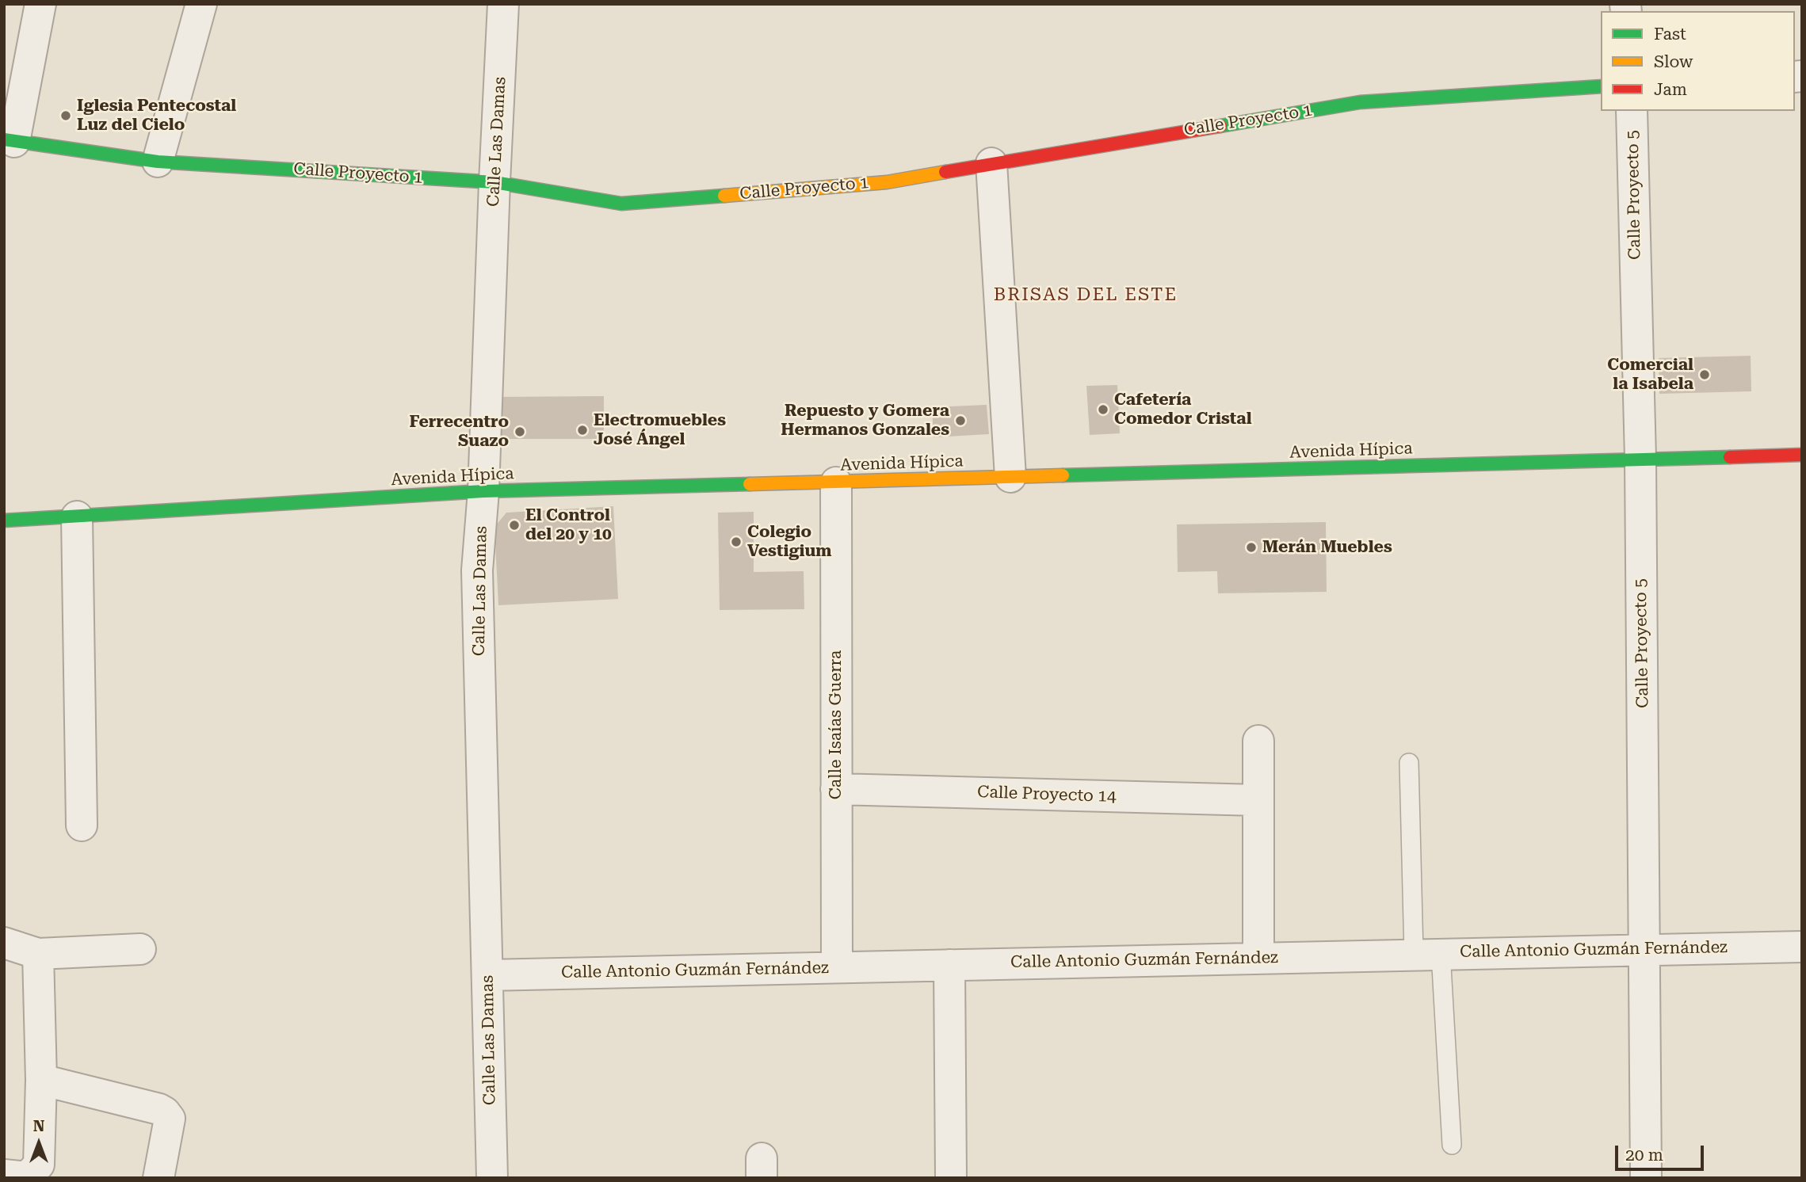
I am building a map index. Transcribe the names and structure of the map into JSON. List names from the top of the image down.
{
  "streets": {
    "street": [
      "Calle Proyecto 1",
      "Calle Las Damas",
      "Calle Proyecto 5",
      "Avenida Hípica",
      "Calle Isaías Guerra",
      "Calle Proyecto 14",
      "Calle Antonio Guzmán Fernández"
    ]
  },
  "crossings": [
    ["Calle Proyecto 1", "Calle Las Damas"],
    ["Calle Las Damas", "Avenida Hípica"],
    ["Calle Las Damas", "Calle Antonio Guzmán Fernández"],
    ["Calle Proyecto 5", "Avenida Hípica"],
    ["Calle Proyecto 5", "Calle Antonio Guzmán Fernández"],
    ["Avenida Hípica", "Calle Isaías Guerra"],
    ["Calle Isaías Guerra", "Calle Proyecto 14"],
    ["Calle Isaías Guerra", "Calle Antonio Guzmán Fernández"]
  ],
  "districts": ["BRISAS DEL ESTE"],
  "places": [
    "Iglesia Pentecostal Luz del Cielo",
    "Comercial la Isabela",
    "Cafetería Comedor Cristal",
    "Repuesto y Gomera Hermanos Gonzales",
    "Electromuebles José Ángel",
    "Ferrecentro Suazo",
    "El Control del 20 y 10",
    "Colegio Vestigium",
    "Merán Muebles"
  ],
  "legend": ["Fast", "Slow", "Jam"],
  "scale_bar": "20 m",
  "north": "top"
}
